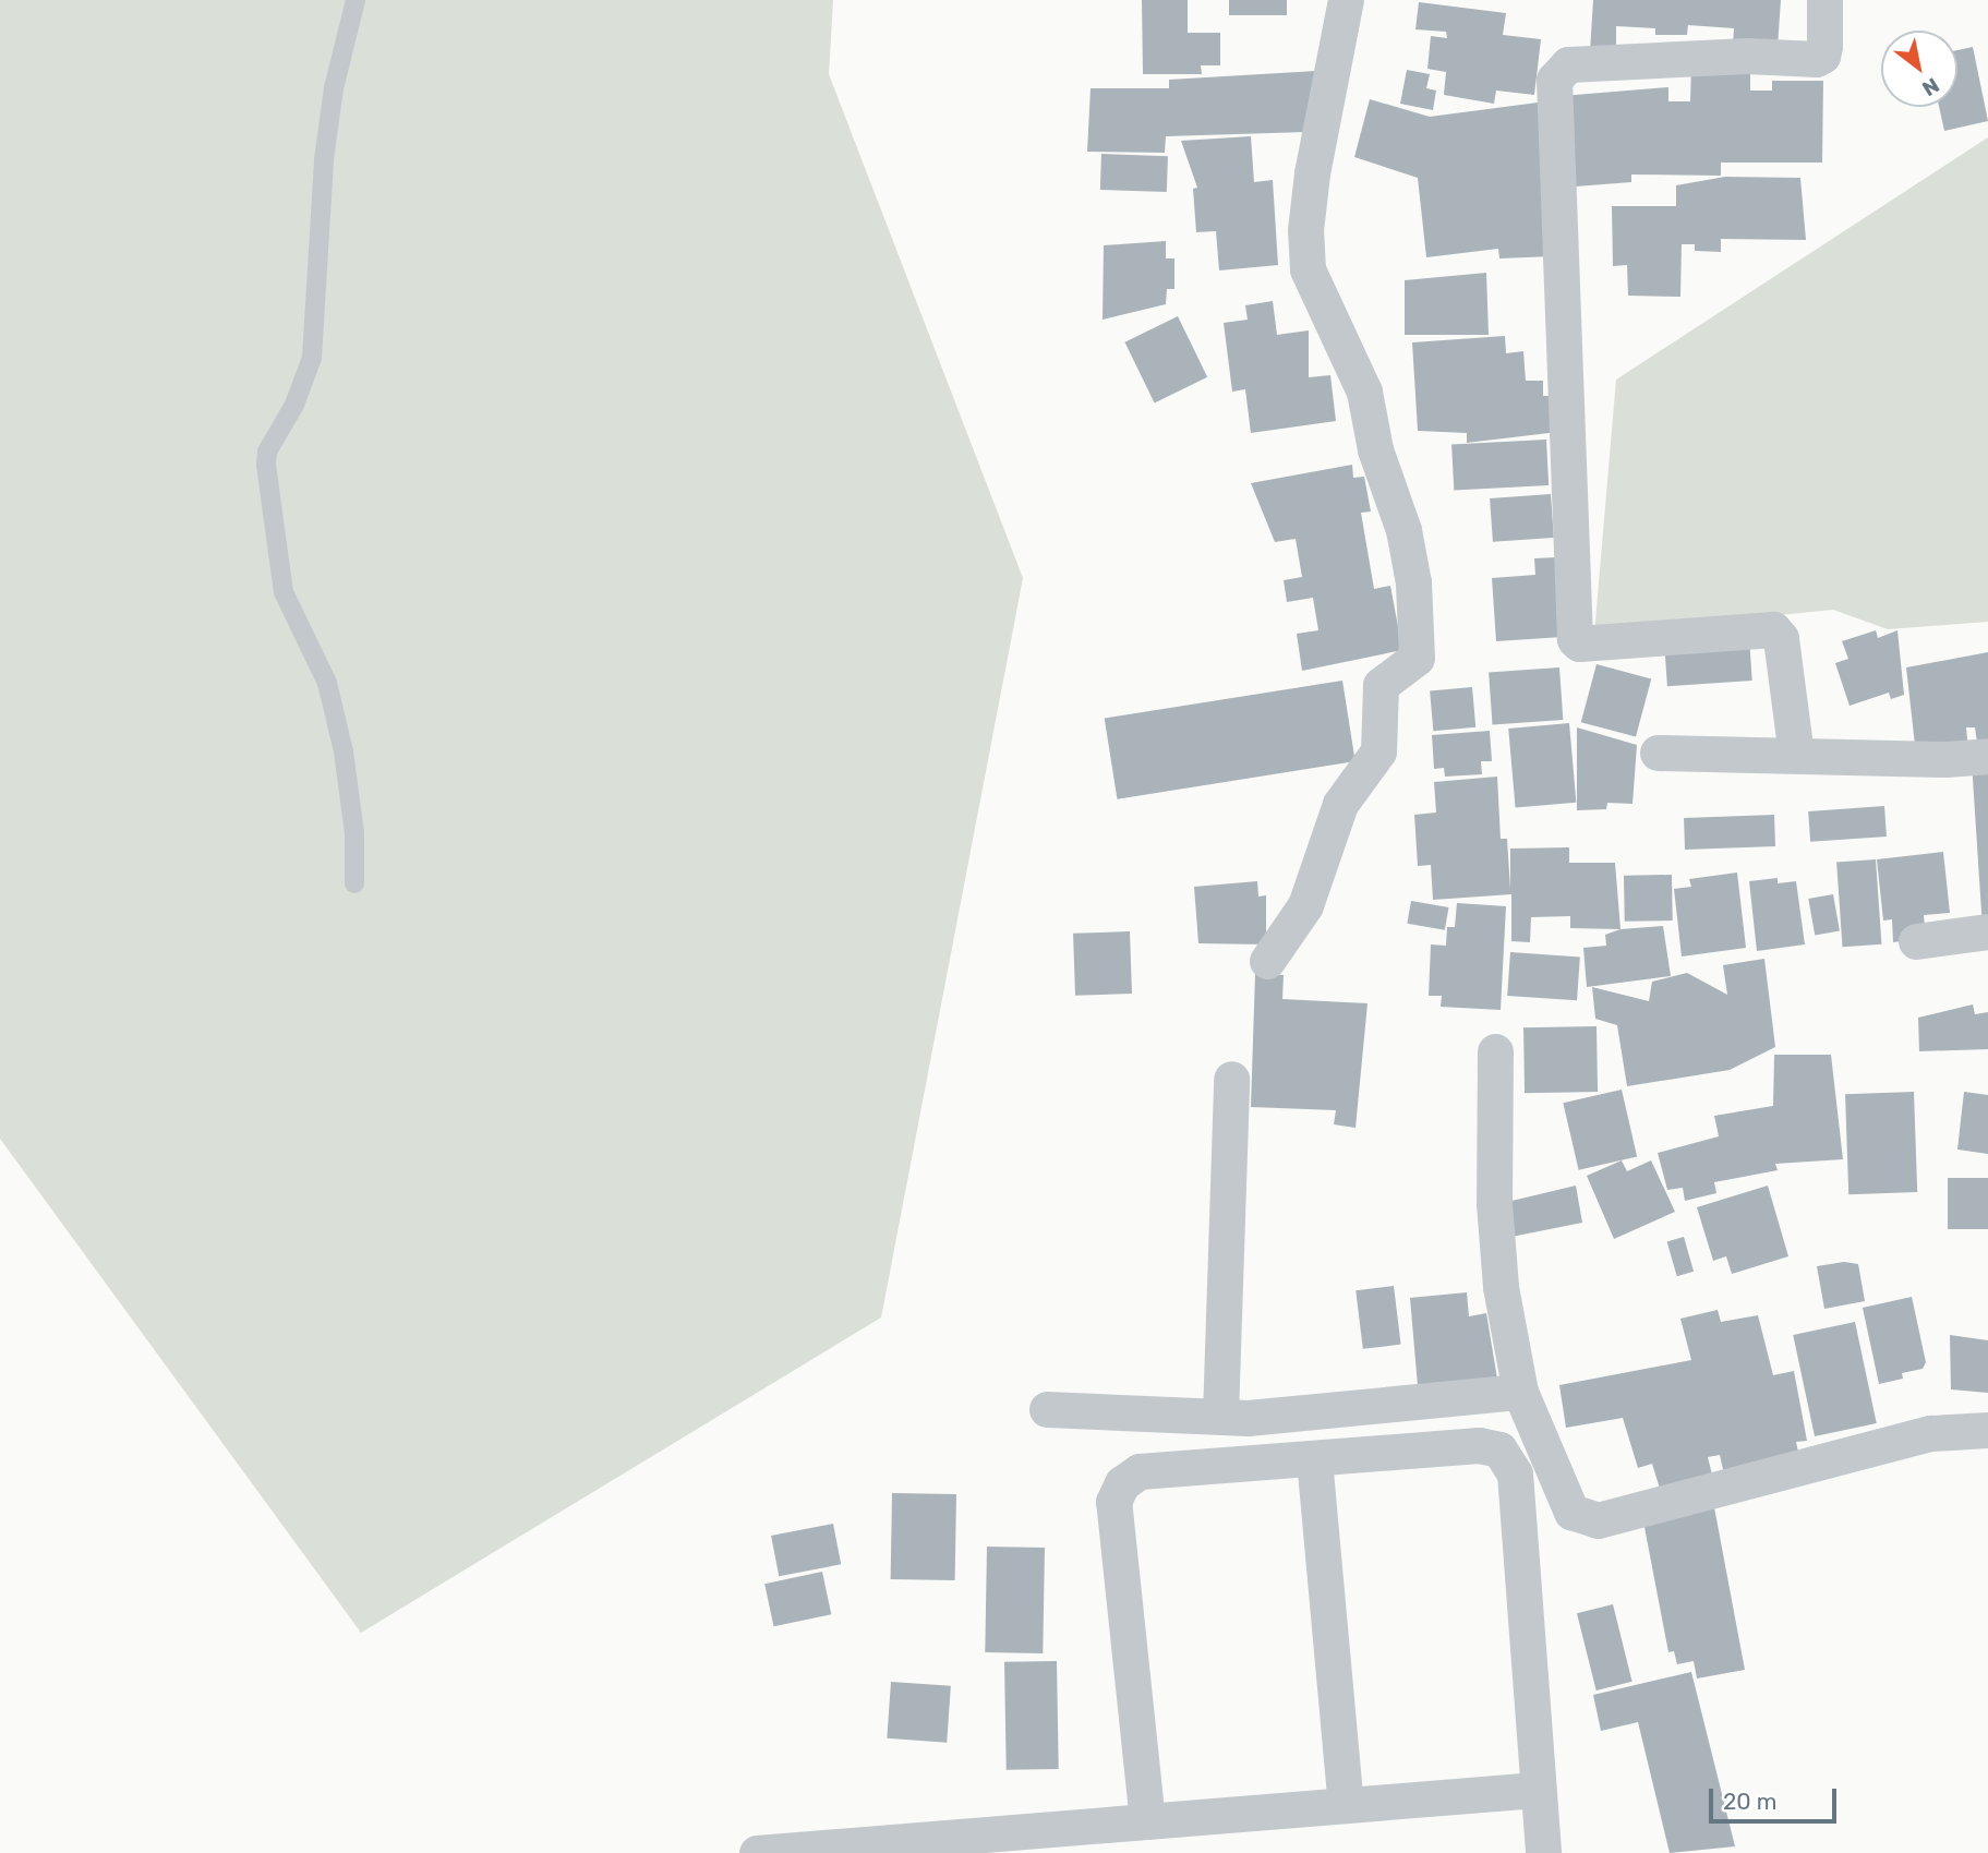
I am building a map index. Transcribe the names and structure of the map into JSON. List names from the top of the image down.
{
  "scale_bar": "20 m",
  "north": "bottom right"
}
